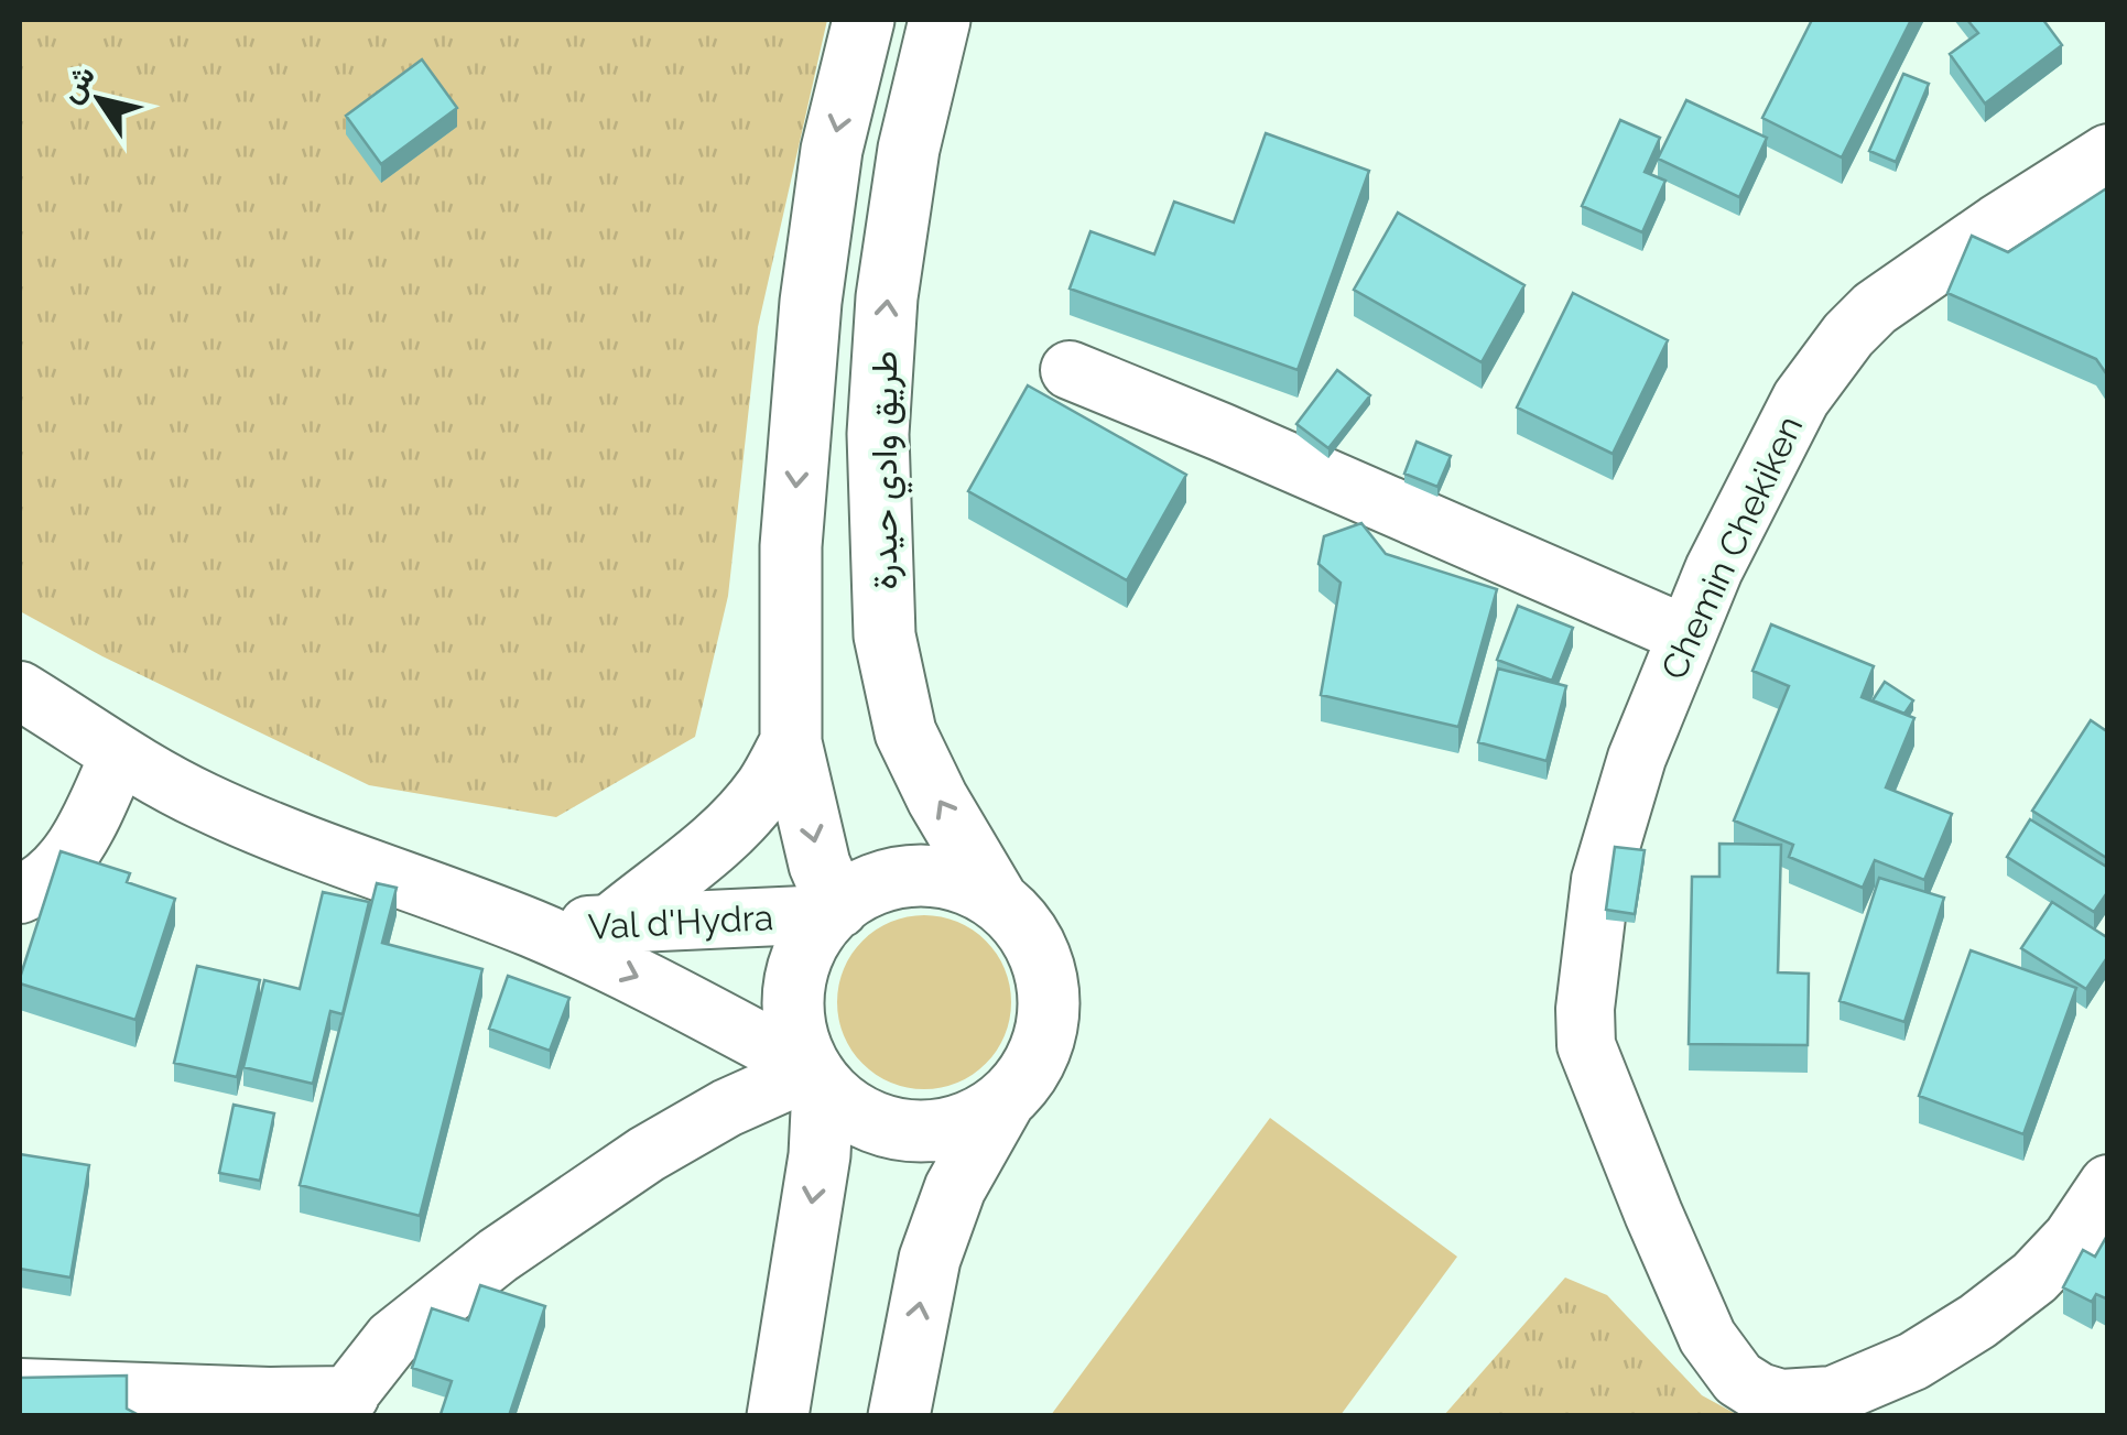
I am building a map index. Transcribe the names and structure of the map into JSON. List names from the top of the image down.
{
  "streets": {
    "main road": ["طريق وادي حيدرة"],
    "street": ["Chemin Chekiken", "Val d'Hydra"]
  },
  "crossings": [
    ["طريق وادي حيدرة", "Val d'Hydra"]
  ],
  "north": "top left"
}
